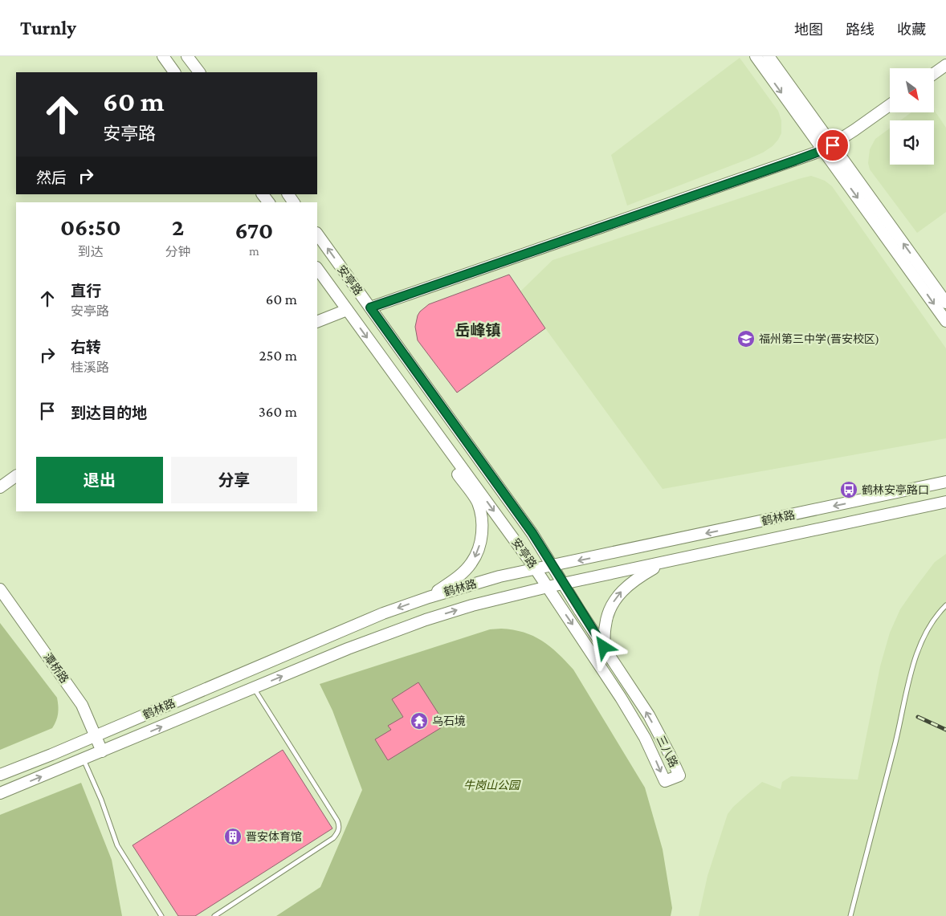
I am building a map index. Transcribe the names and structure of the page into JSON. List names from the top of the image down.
{
  "streets": {
    "main road": [
      "安亭路",
      "鹤林路",
      "潭桥路",
      "三八路"
    ]
  },
  "crossings": [
    ["安亭路", "鹤林路"],
    ["安亭路", "三八路"],
    ["鹤林路", "潭桥路"],
    ["鹤林路", "三八路"]
  ],
  "districts": ["岳峰镇"],
  "parks": ["牛岗山公园"],
  "places": {
    "school or university": ["福州第三中学(晋安校区)"],
    "bus stop": ["鹤林安亭路口"],
    "temple": ["乌石境"],
    "building": ["晋安体育馆"]
  },
  "north": "bottom right",
  "page": {
    "header": "Turnly",
    "nav": ["地图", "路线", "收藏"],
    "turn": ["60 m", "安亭路"],
    "then": "然后",
    "eta": [
      "06:50",
      "到达",
      "2",
      "分钟",
      "670",
      "m"
    ],
    "list": [
      {
        "name": "直行",
        "note": "安亭路",
        "value": "60 m"
      },
      {
        "name": "右转",
        "note": "桂溪路",
        "value": "250 m"
      },
      {
        "name": "到达目的地",
        "value": "360 m"
      }
    ],
    "buttons": ["退出", "分享"]
  }
}
